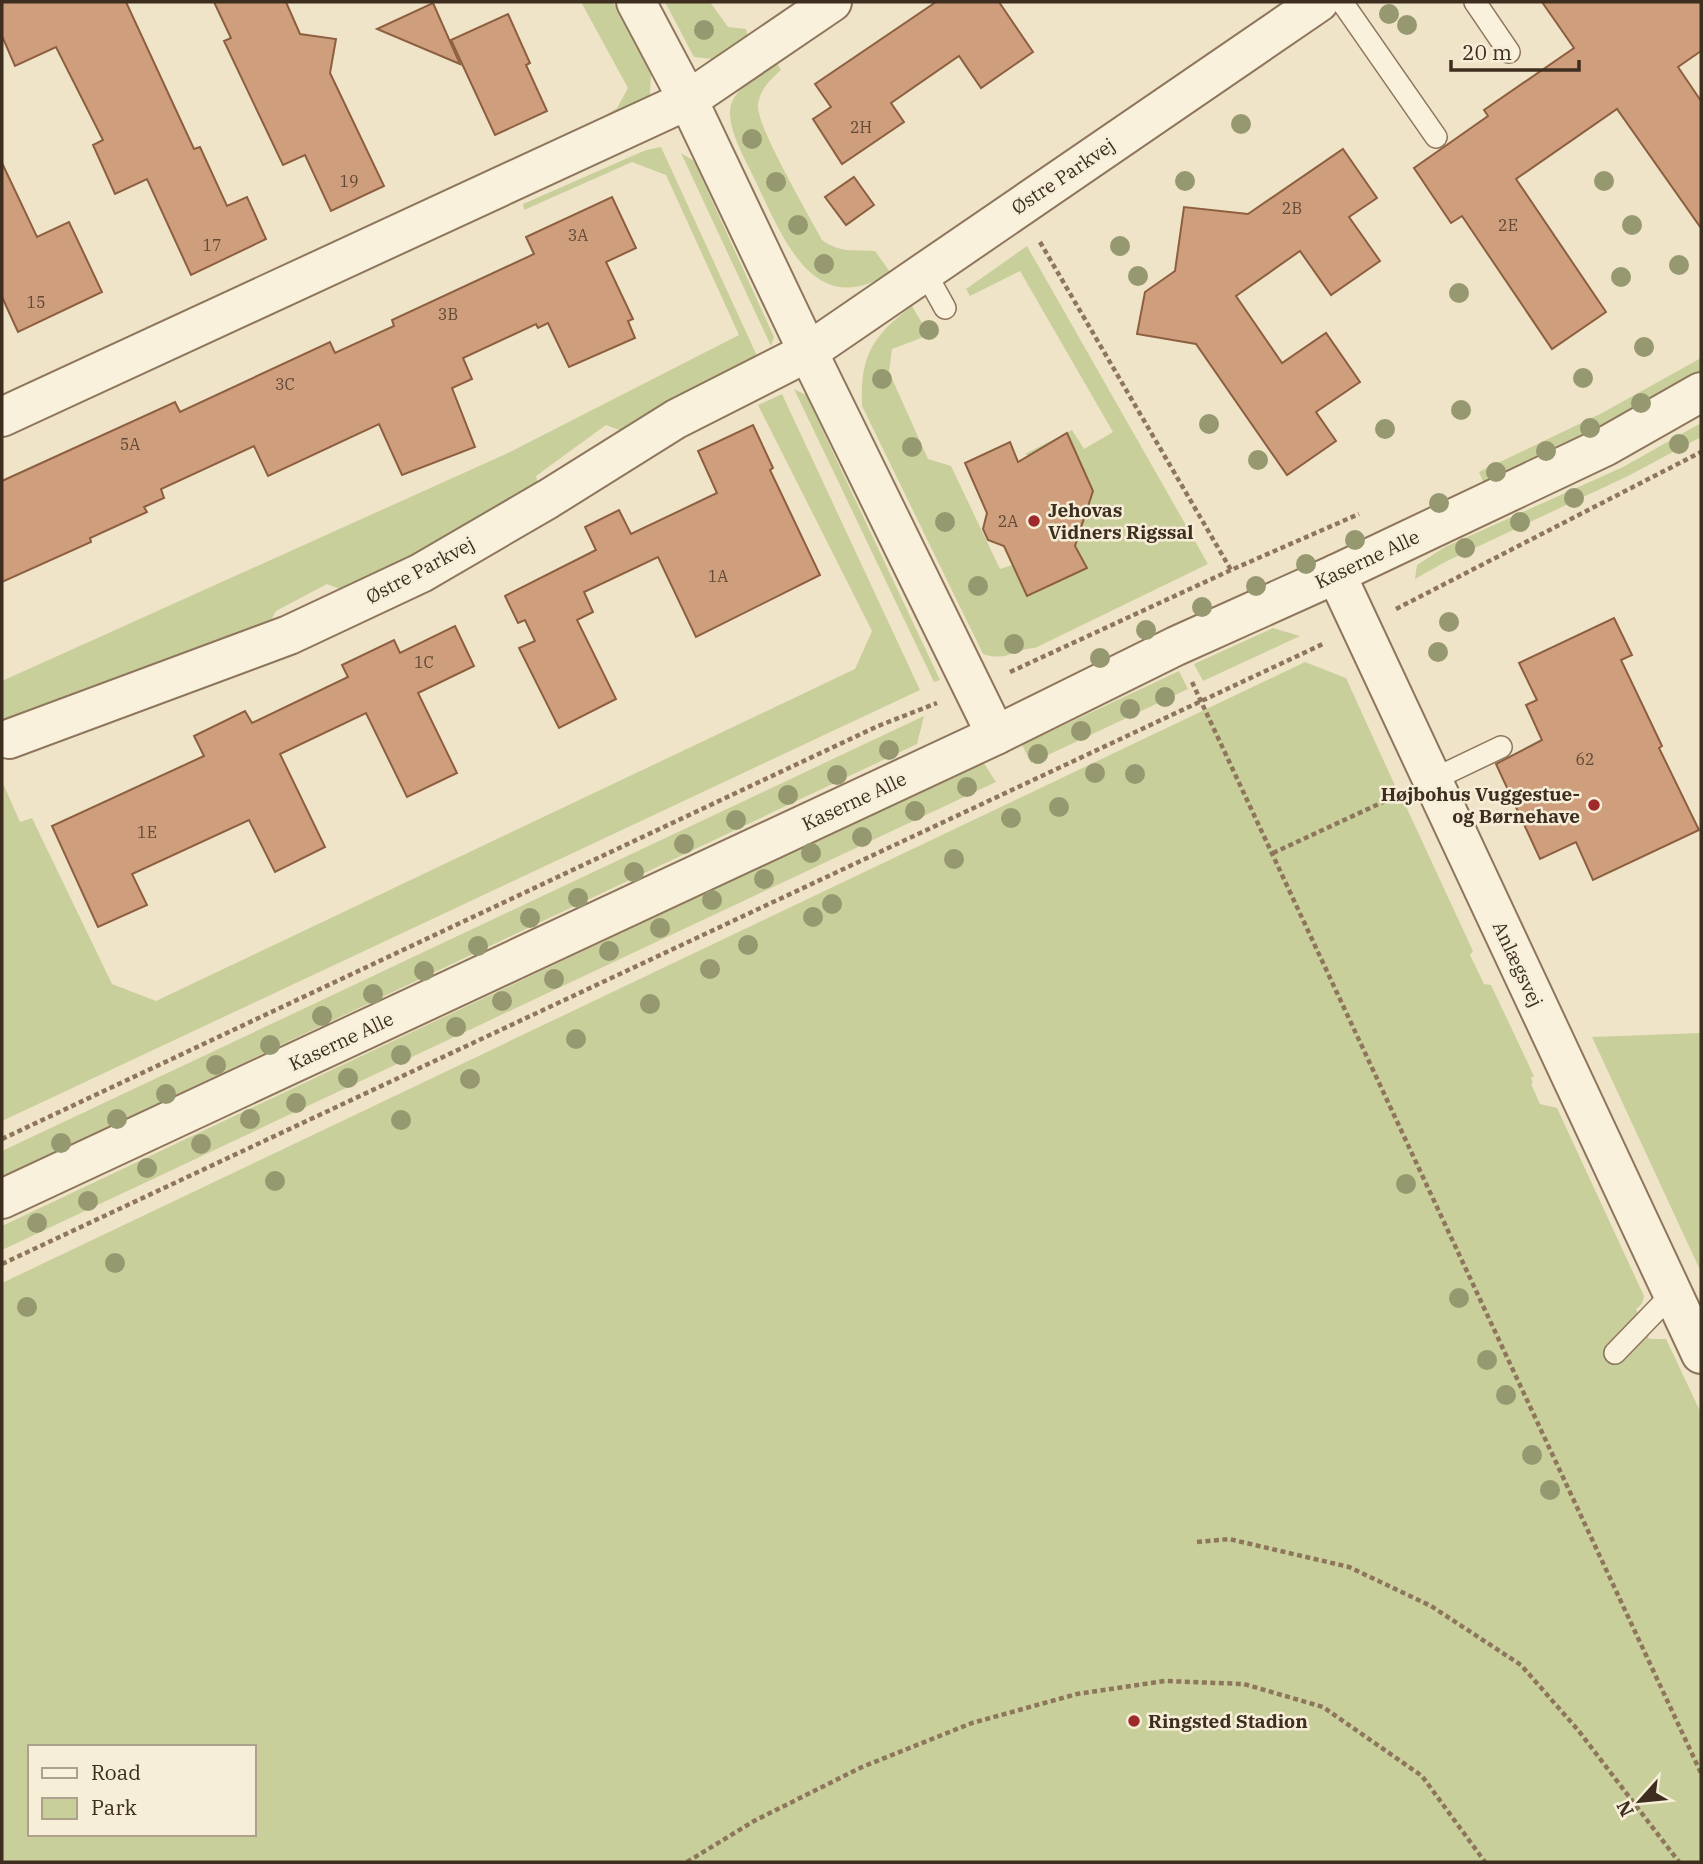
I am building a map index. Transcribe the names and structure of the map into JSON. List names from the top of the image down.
{
  "streets": {
    "street": ["Østre Parkvej", "Kaserne Alle", "Anlægsvej"]
  },
  "crossings": [
    ["Kaserne Alle", "Anlægsvej"]
  ],
  "places": ["Jehovas Vidners Rigssal", "Højbohus Vuggestue- og Børnehave", "Ringsted Stadion"],
  "house_numbers": [
    "2H",
    "19",
    "2B",
    "2E",
    "3A",
    "17",
    "15",
    "3B",
    "3C",
    "5A",
    "2A",
    "1A",
    "1C",
    "62",
    "1E"
  ],
  "legend": ["Road", "Park"],
  "scale_bar": "20 m",
  "north": "bottom left"
}
